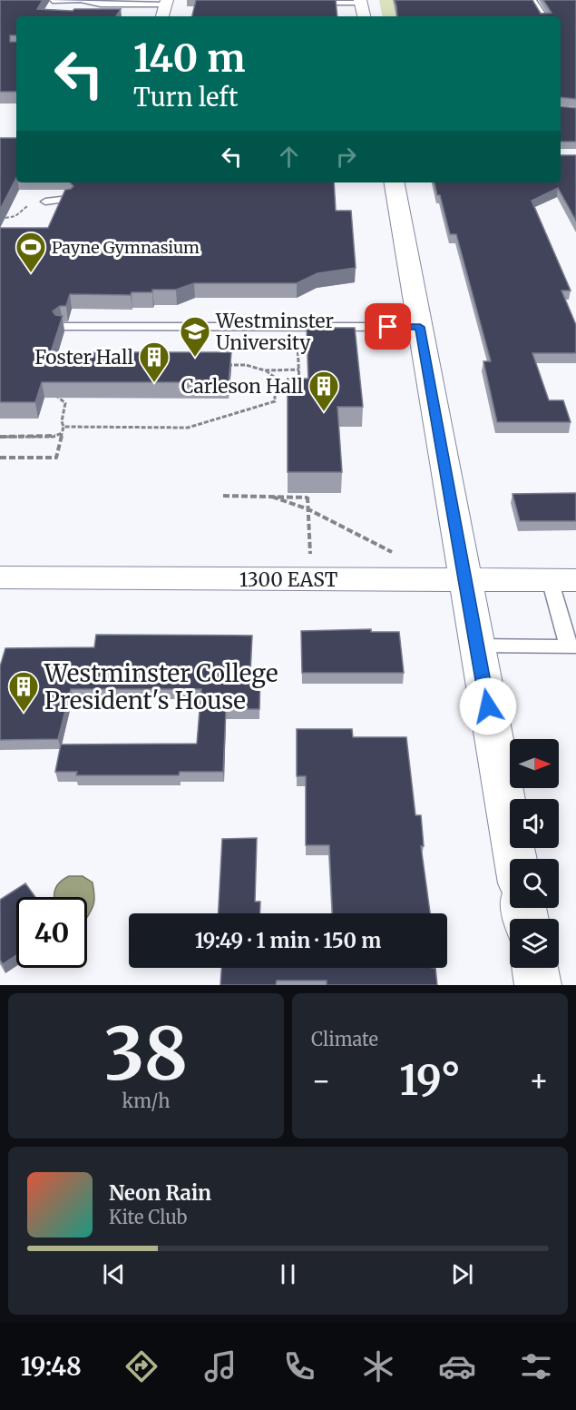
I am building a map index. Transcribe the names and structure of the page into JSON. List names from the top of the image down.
{
  "streets": {
    "street": ["1300 EAST"]
  },
  "places": {
    "sports": ["Payne Gymnasium"],
    "school or university": ["Westminster University"],
    "building": ["Foster Hall", "Carleson Hall", "Westminster College President's House"]
  },
  "north": "right",
  "page": {
    "turn": ["140 m", "Turn left"],
    "limit": "40",
    "trip": "19:49 · 1 min · 150 m",
    "tile": [
      ["38", "km/h"],
      "Climate"
    ],
    "heat": ["−", "19°", "+"],
    "song": ["Neon Rain", "Kite Club"],
    "tabs": "19:48"
  }
}
